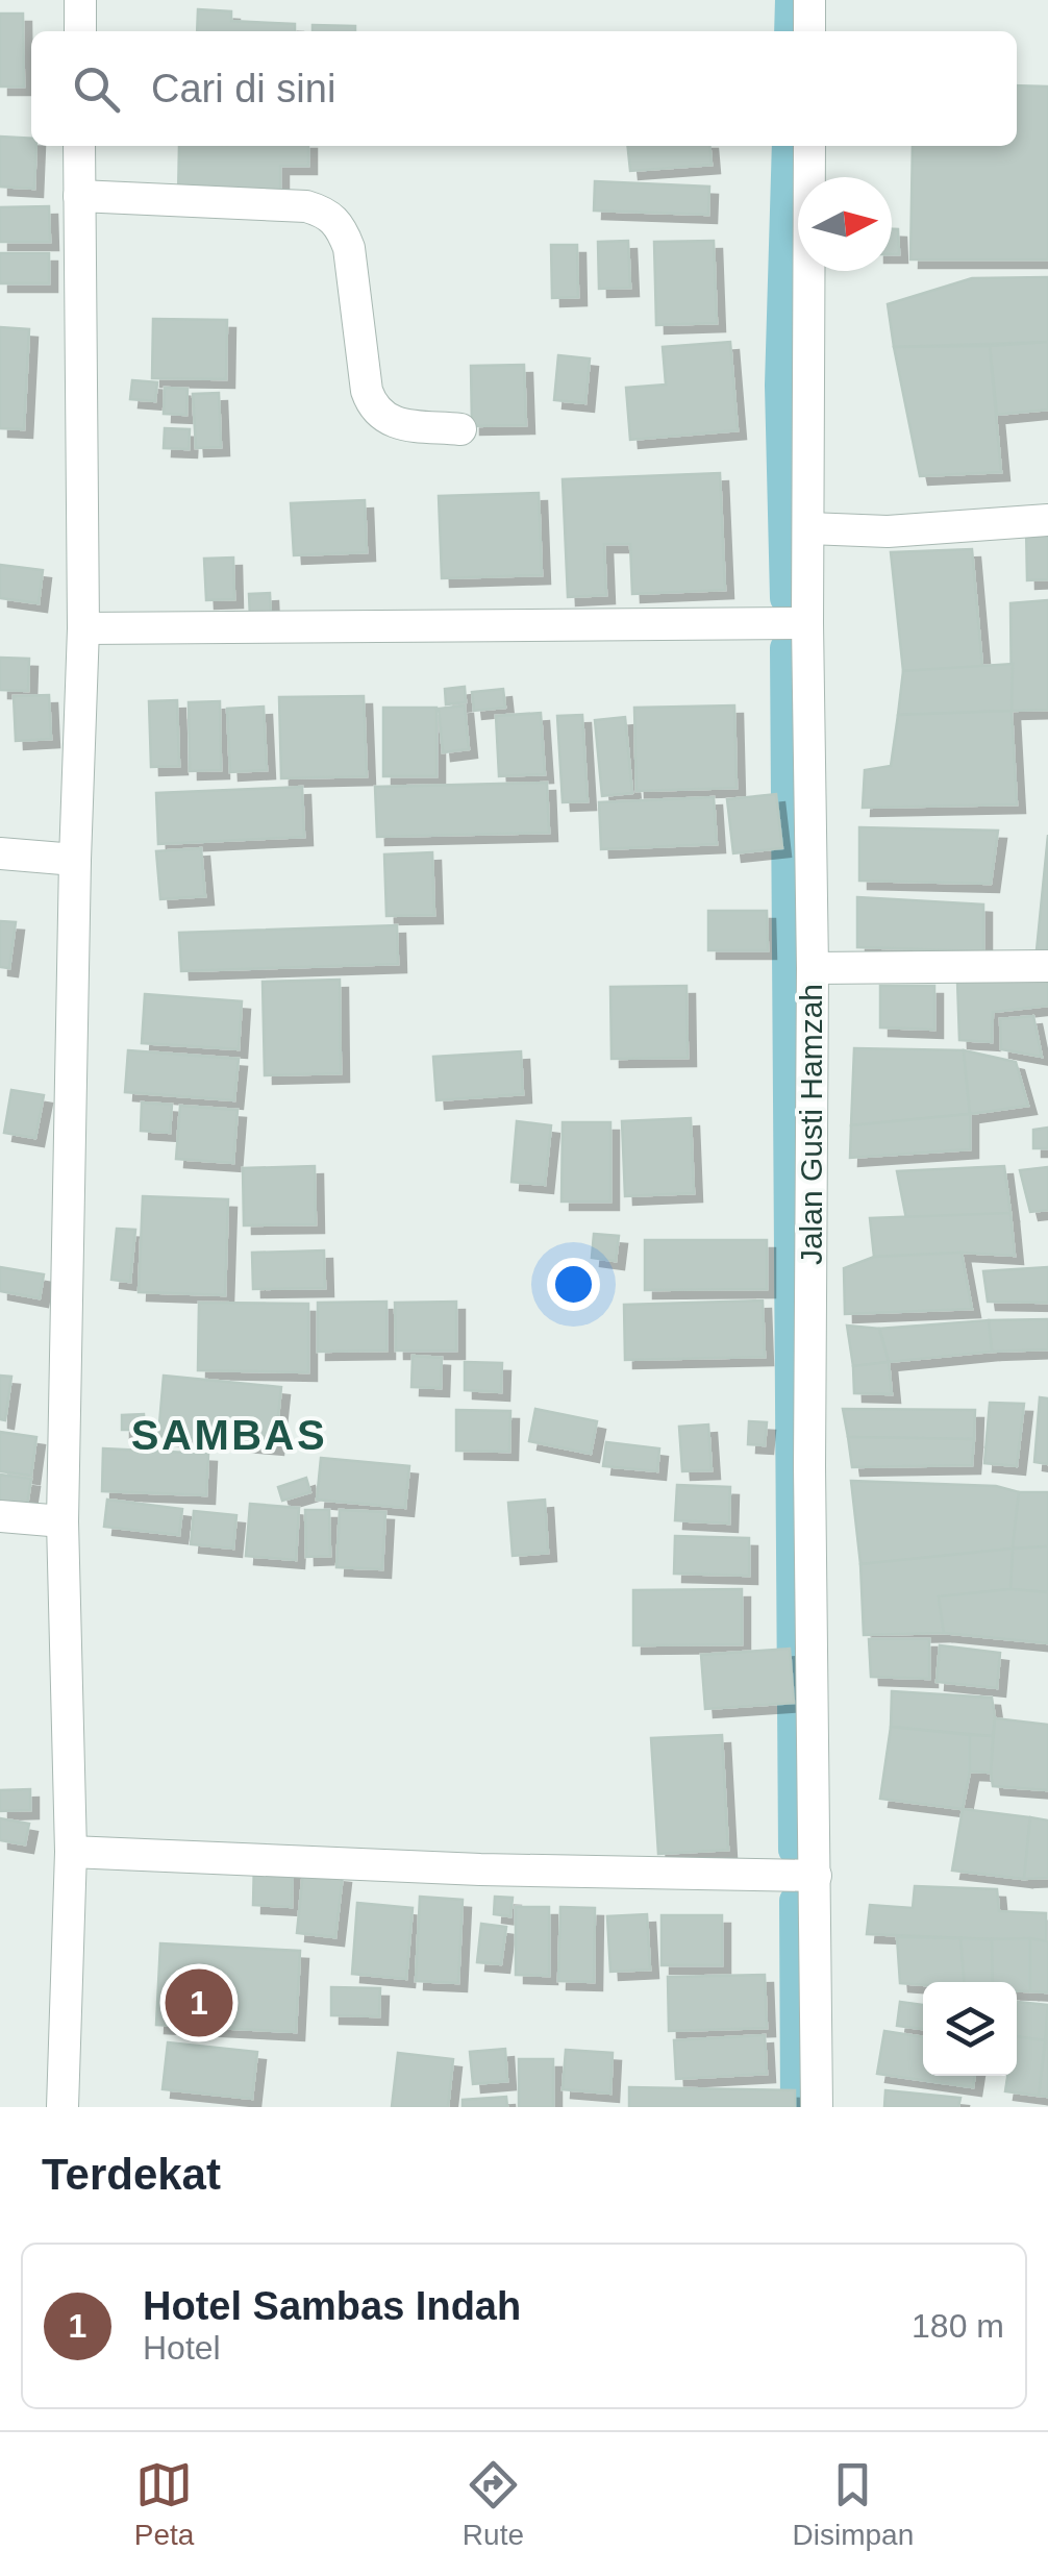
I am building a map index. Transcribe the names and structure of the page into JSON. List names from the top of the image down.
{
  "streets": {
    "street": ["Jalan Gusti Hamzah"]
  },
  "districts": ["SAMBAS"],
  "north": "right",
  "page": {
    "search": "Cari di sini",
    "pins": "1",
    "heading": "Terdekat",
    "list": [
      {
        "mark": "1",
        "name": "Hotel Sambas Indah",
        "note": "Hotel",
        "value": "180 m"
      }
    ],
    "nav": ["Peta", "Rute", "Disimpan"]
  }
}
